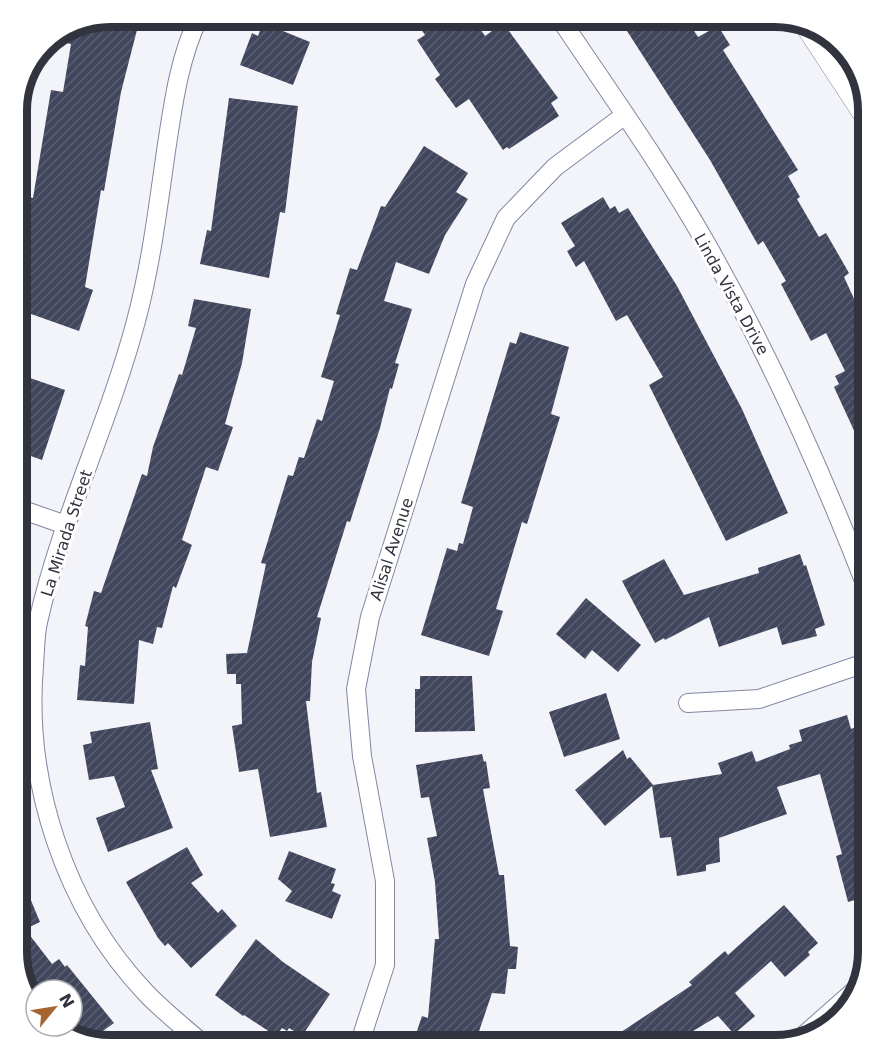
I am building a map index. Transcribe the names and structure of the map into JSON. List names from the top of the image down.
{
  "streets": {
    "street": ["Linda Vista Drive", "La Mirada Street", "Alisal Avenue"]
  },
  "crossings": [
    ["Linda Vista Drive", "Alisal Avenue"]
  ],
  "north": "top right"
}
